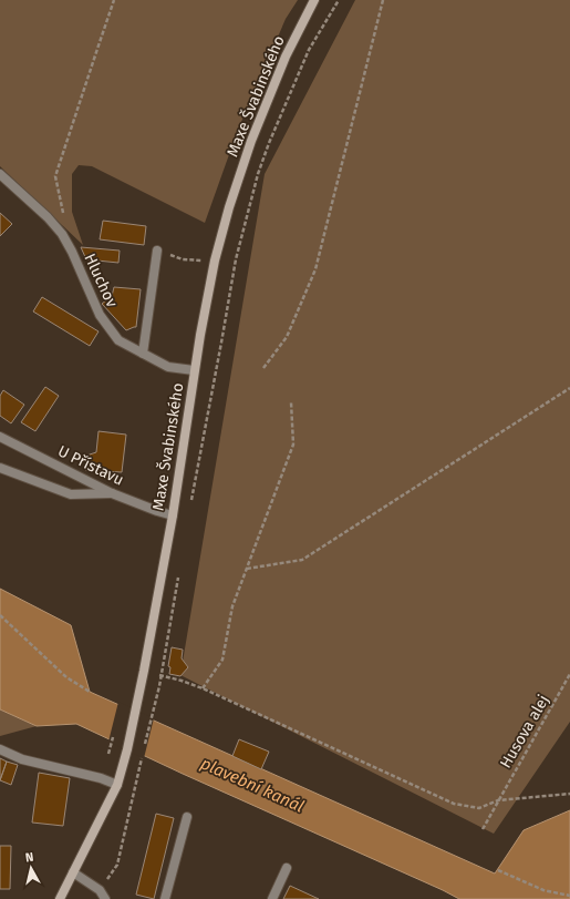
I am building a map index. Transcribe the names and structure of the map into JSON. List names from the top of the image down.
{
  "streets": {
    "main road": ["Maxe Švabinského"],
    "street": ["Hluchov", "U Přístavu"],
    "path": ["Husova alej"]
  },
  "crossings": [
    ["Maxe Švabinského", "Hluchov"],
    ["Maxe Švabinského", "U Přístavu"]
  ],
  "water": ["plavební kanál"],
  "north": "top"
}
